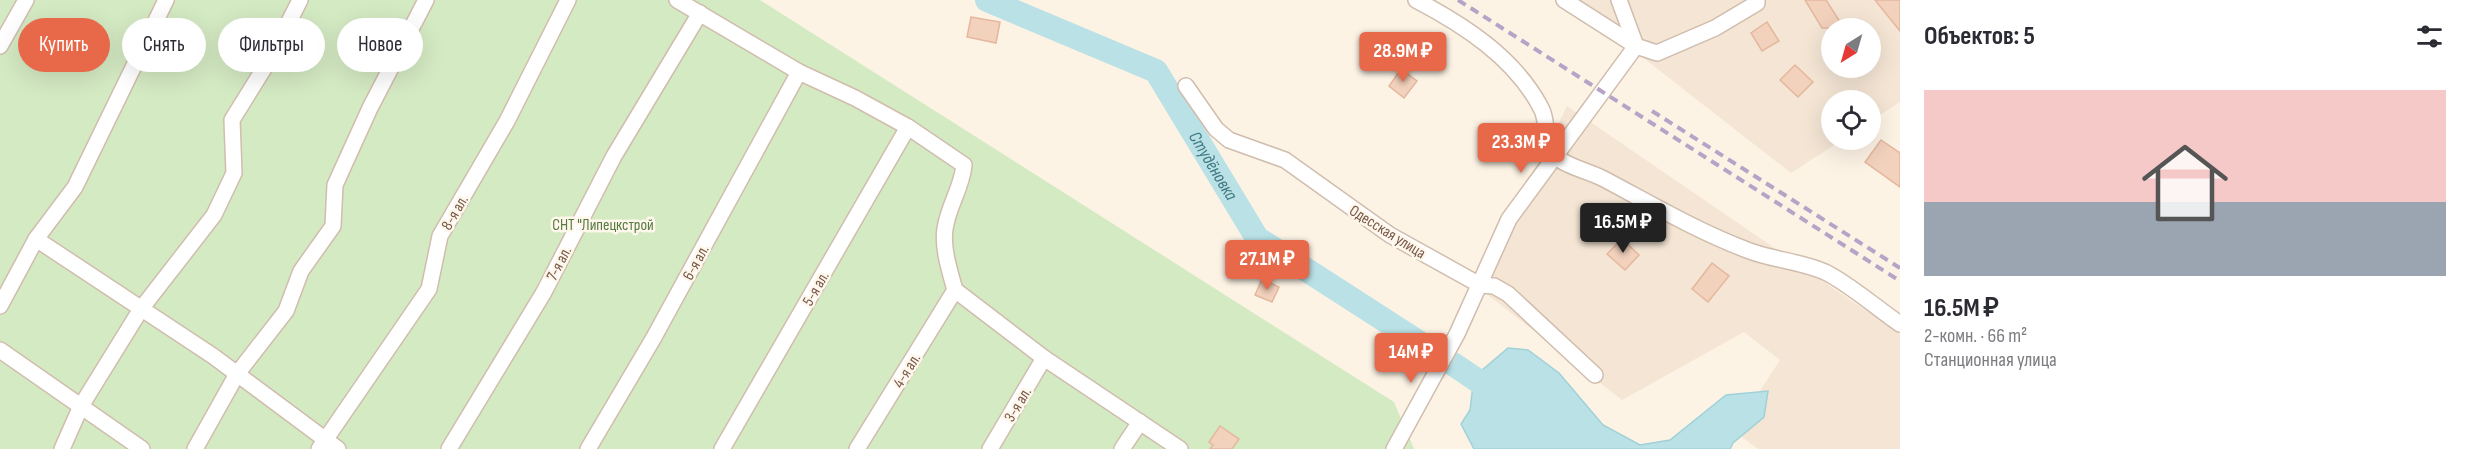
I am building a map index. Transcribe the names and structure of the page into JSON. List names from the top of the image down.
{
  "streets": {
    "street": [
      "8-я ал.",
      "Одесская улица",
      "6-я ал.",
      "7-я ал.",
      "5-я ал.",
      "4-я ал.",
      "3-я ал."
    ]
  },
  "water": ["Студёновка"],
  "parks": ["СНТ \"Липецкстрой"],
  "north": "bottom left",
  "page": {
    "heading": "Объектов: 5",
    "chip": [
      "Купить",
      "Снять",
      "Фильтры",
      "Новое"
    ],
    "price": [
      "28.9M ₽",
      "23.3M ₽",
      "16.5M ₽",
      "27.1M ₽",
      "14M ₽"
    ],
    "list": [
      {
        "name": "16.5M ₽",
        "note": "2-комн. · 66 m² · Станционная улица"
      }
    ]
  }
}
